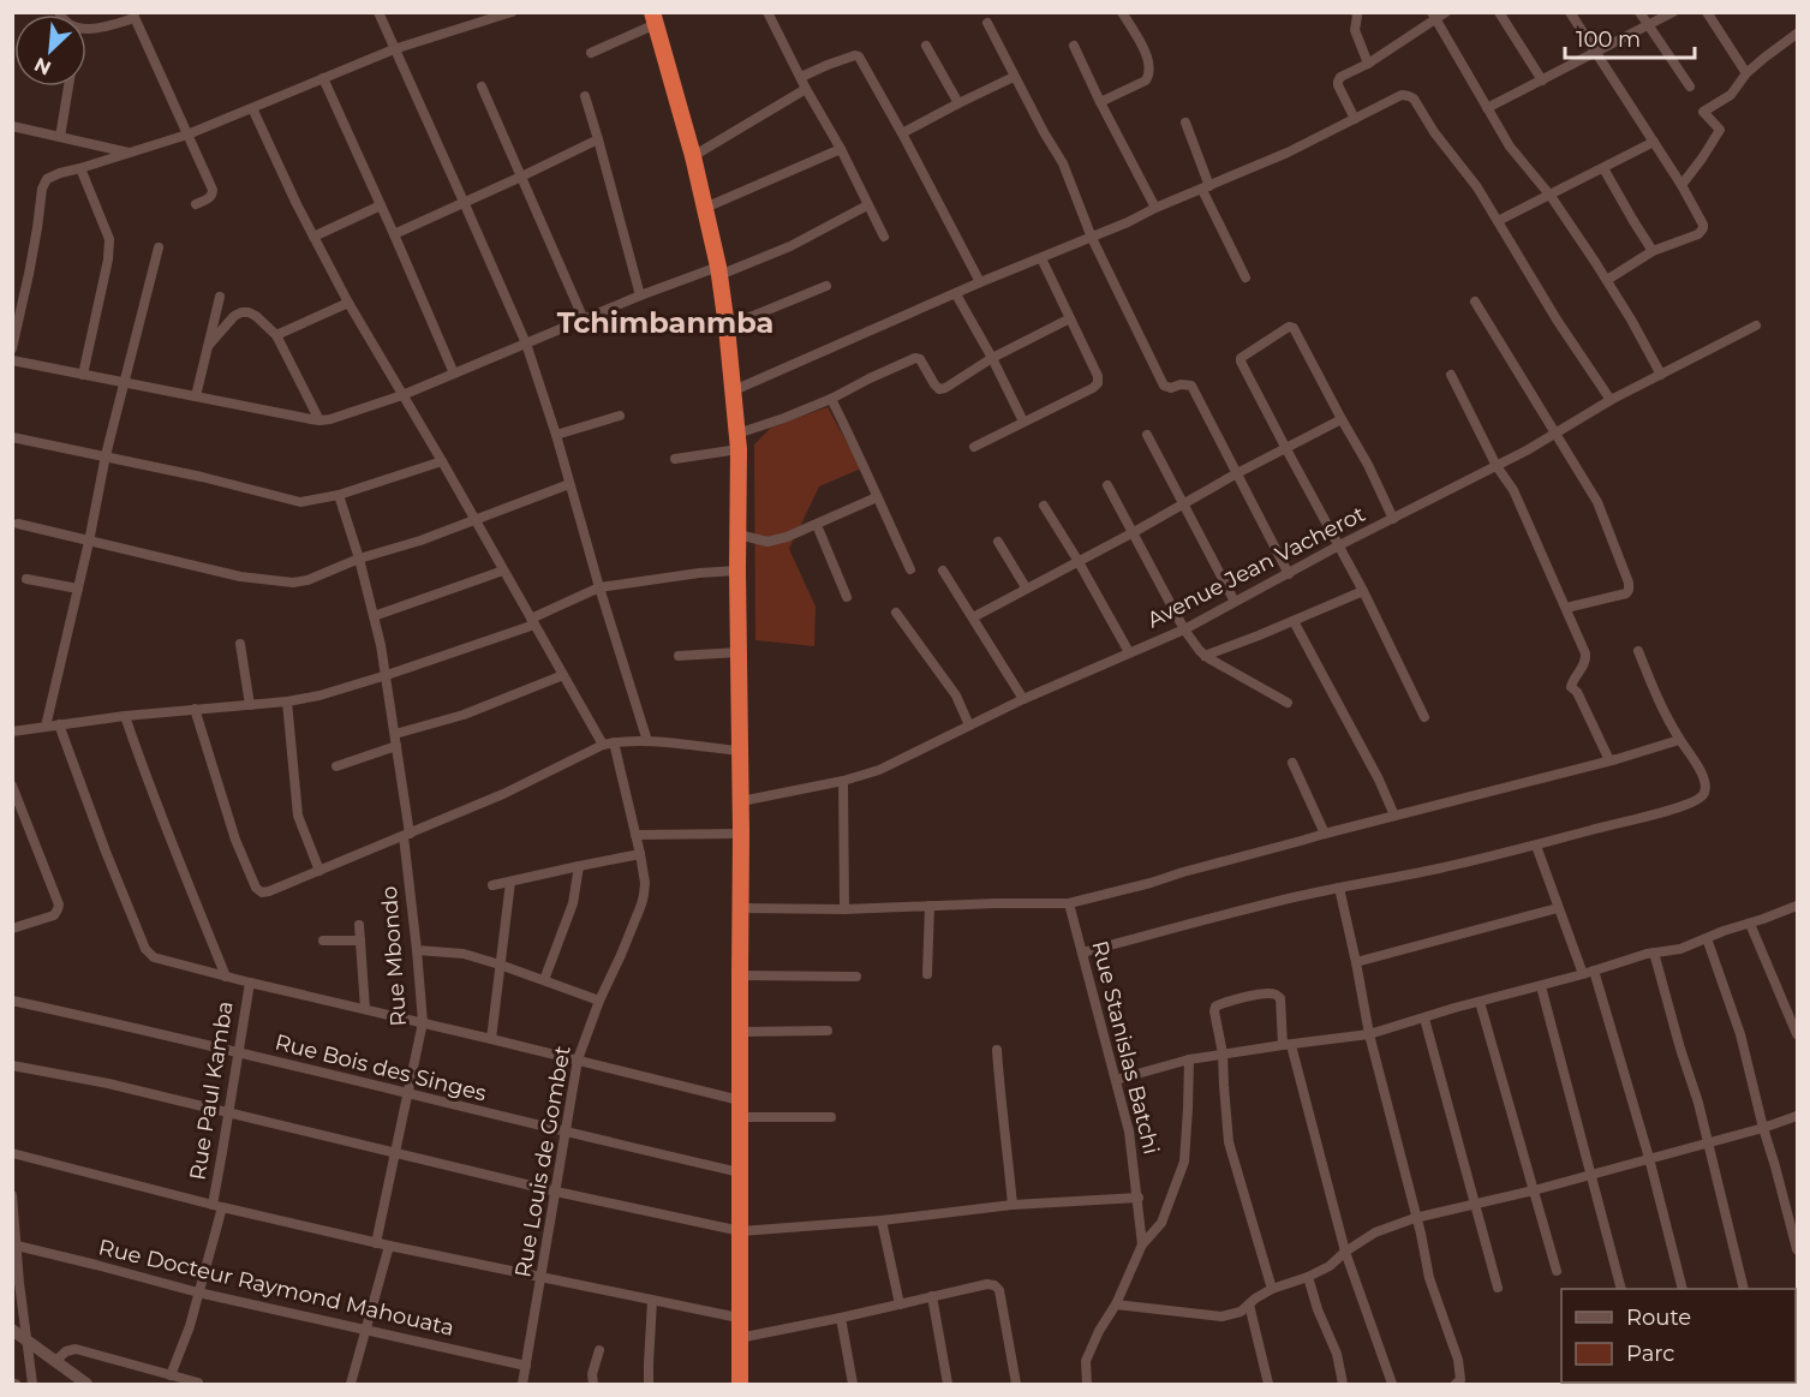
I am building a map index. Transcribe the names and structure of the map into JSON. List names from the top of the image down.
{
  "streets": {
    "street": [
      "Avenue Jean Vacherot",
      "Rue Mbondo",
      "Rue Stanislas Batchi",
      "Rue Bois des Singes",
      "Rue Paul Kamba",
      "Rue Louis de Gombet",
      "Rue Docteur Raymond Mahouata"
    ]
  },
  "crossings": [
    ["Rue Mbondo", "Rue Bois des Singes"],
    ["Rue Bois des Singes", "Rue Paul Kamba"],
    ["Rue Bois des Singes", "Rue Louis de Gombet"],
    ["Rue Paul Kamba", "Rue Docteur Raymond Mahouata"],
    ["Rue Louis de Gombet", "Rue Docteur Raymond Mahouata"]
  ],
  "districts": ["Tchimbanmba"],
  "legend": ["Route", "Parc"],
  "scale_bar": "100 m",
  "north": "bottom left"
}
